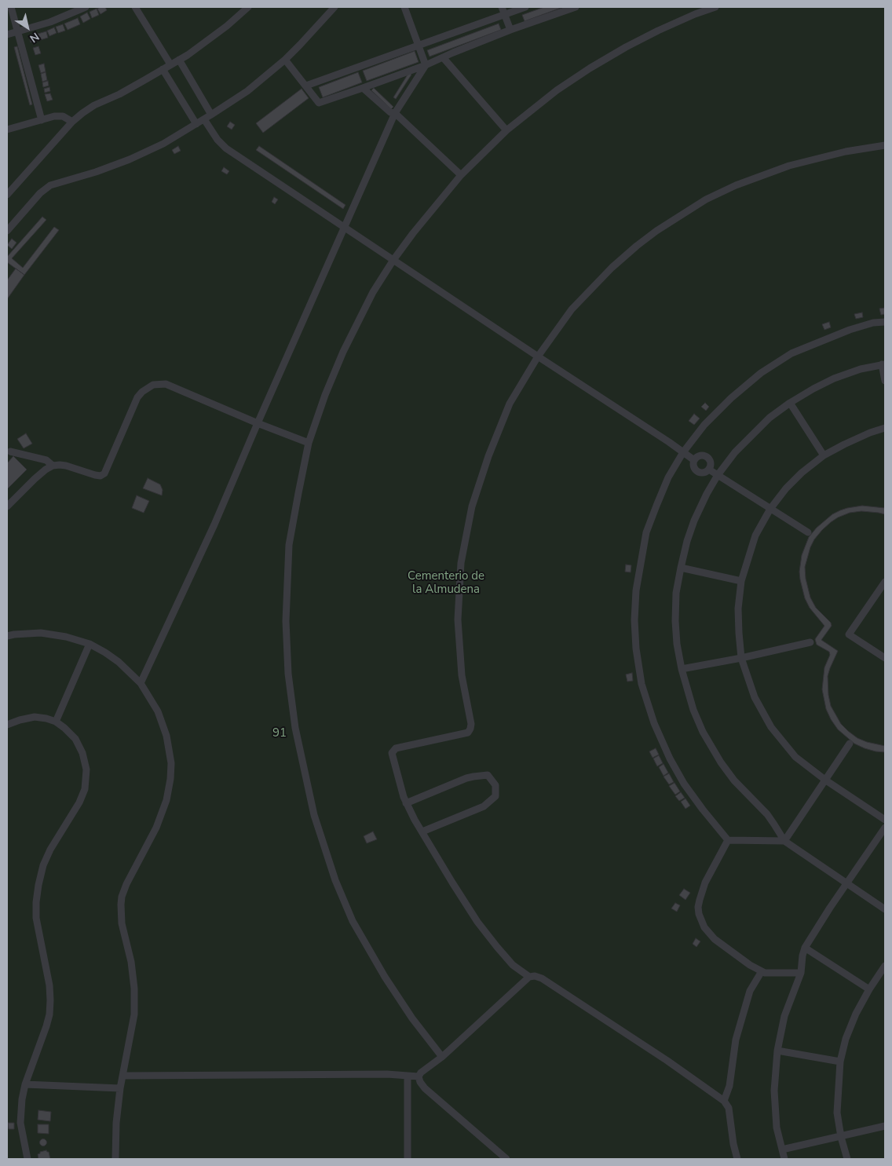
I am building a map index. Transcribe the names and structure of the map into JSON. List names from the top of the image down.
{
  "parks": ["Cementerio de la Almudena", "91"],
  "north": "bottom right"
}
